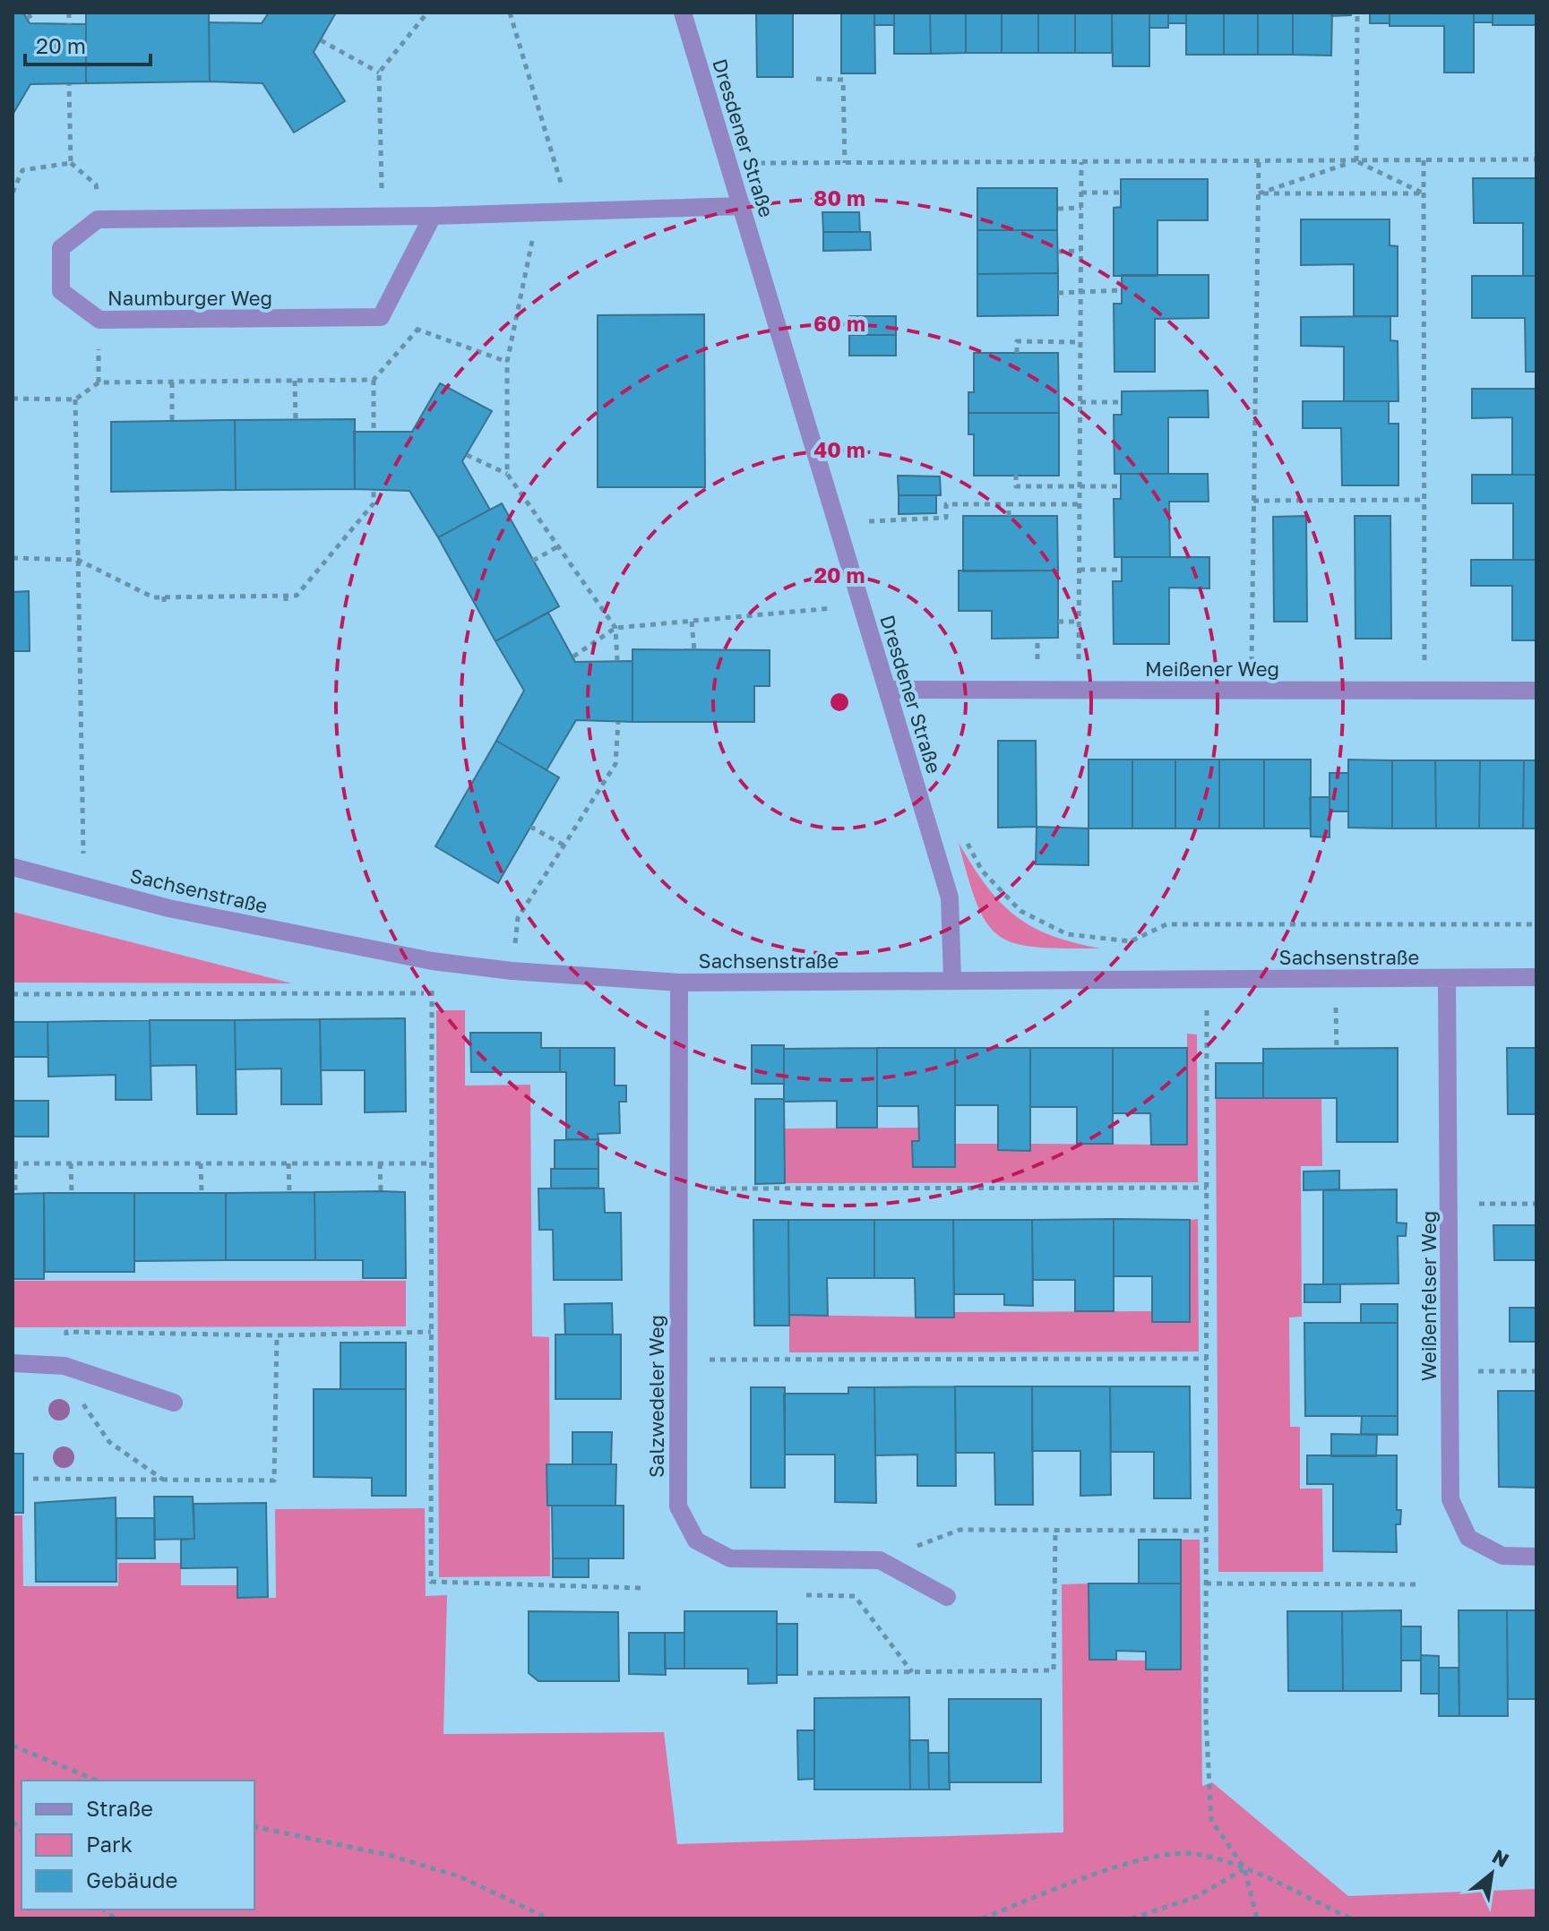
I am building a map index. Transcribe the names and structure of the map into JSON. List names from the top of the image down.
{
  "streets": {
    "street": [
      "Dresdener Straße",
      "Naumburger Weg",
      "Meißener Weg",
      "Sachsenstraße",
      "Weißenfelser Weg",
      "Salzwedeler Weg"
    ]
  },
  "crossings": [
    ["Dresdener Straße", "Naumburger Weg"],
    ["Dresdener Straße", "Meißener Weg"],
    ["Dresdener Straße", "Sachsenstraße"],
    ["Sachsenstraße", "Weißenfelser Weg"],
    ["Sachsenstraße", "Salzwedeler Weg"]
  ],
  "legend": ["Straße", "Park", "Gebäude"],
  "scale_bar": "20 m",
  "north": "top right",
  "rings": [
    "80 m",
    "60 m",
    "40 m",
    "20 m"
  ]
}
